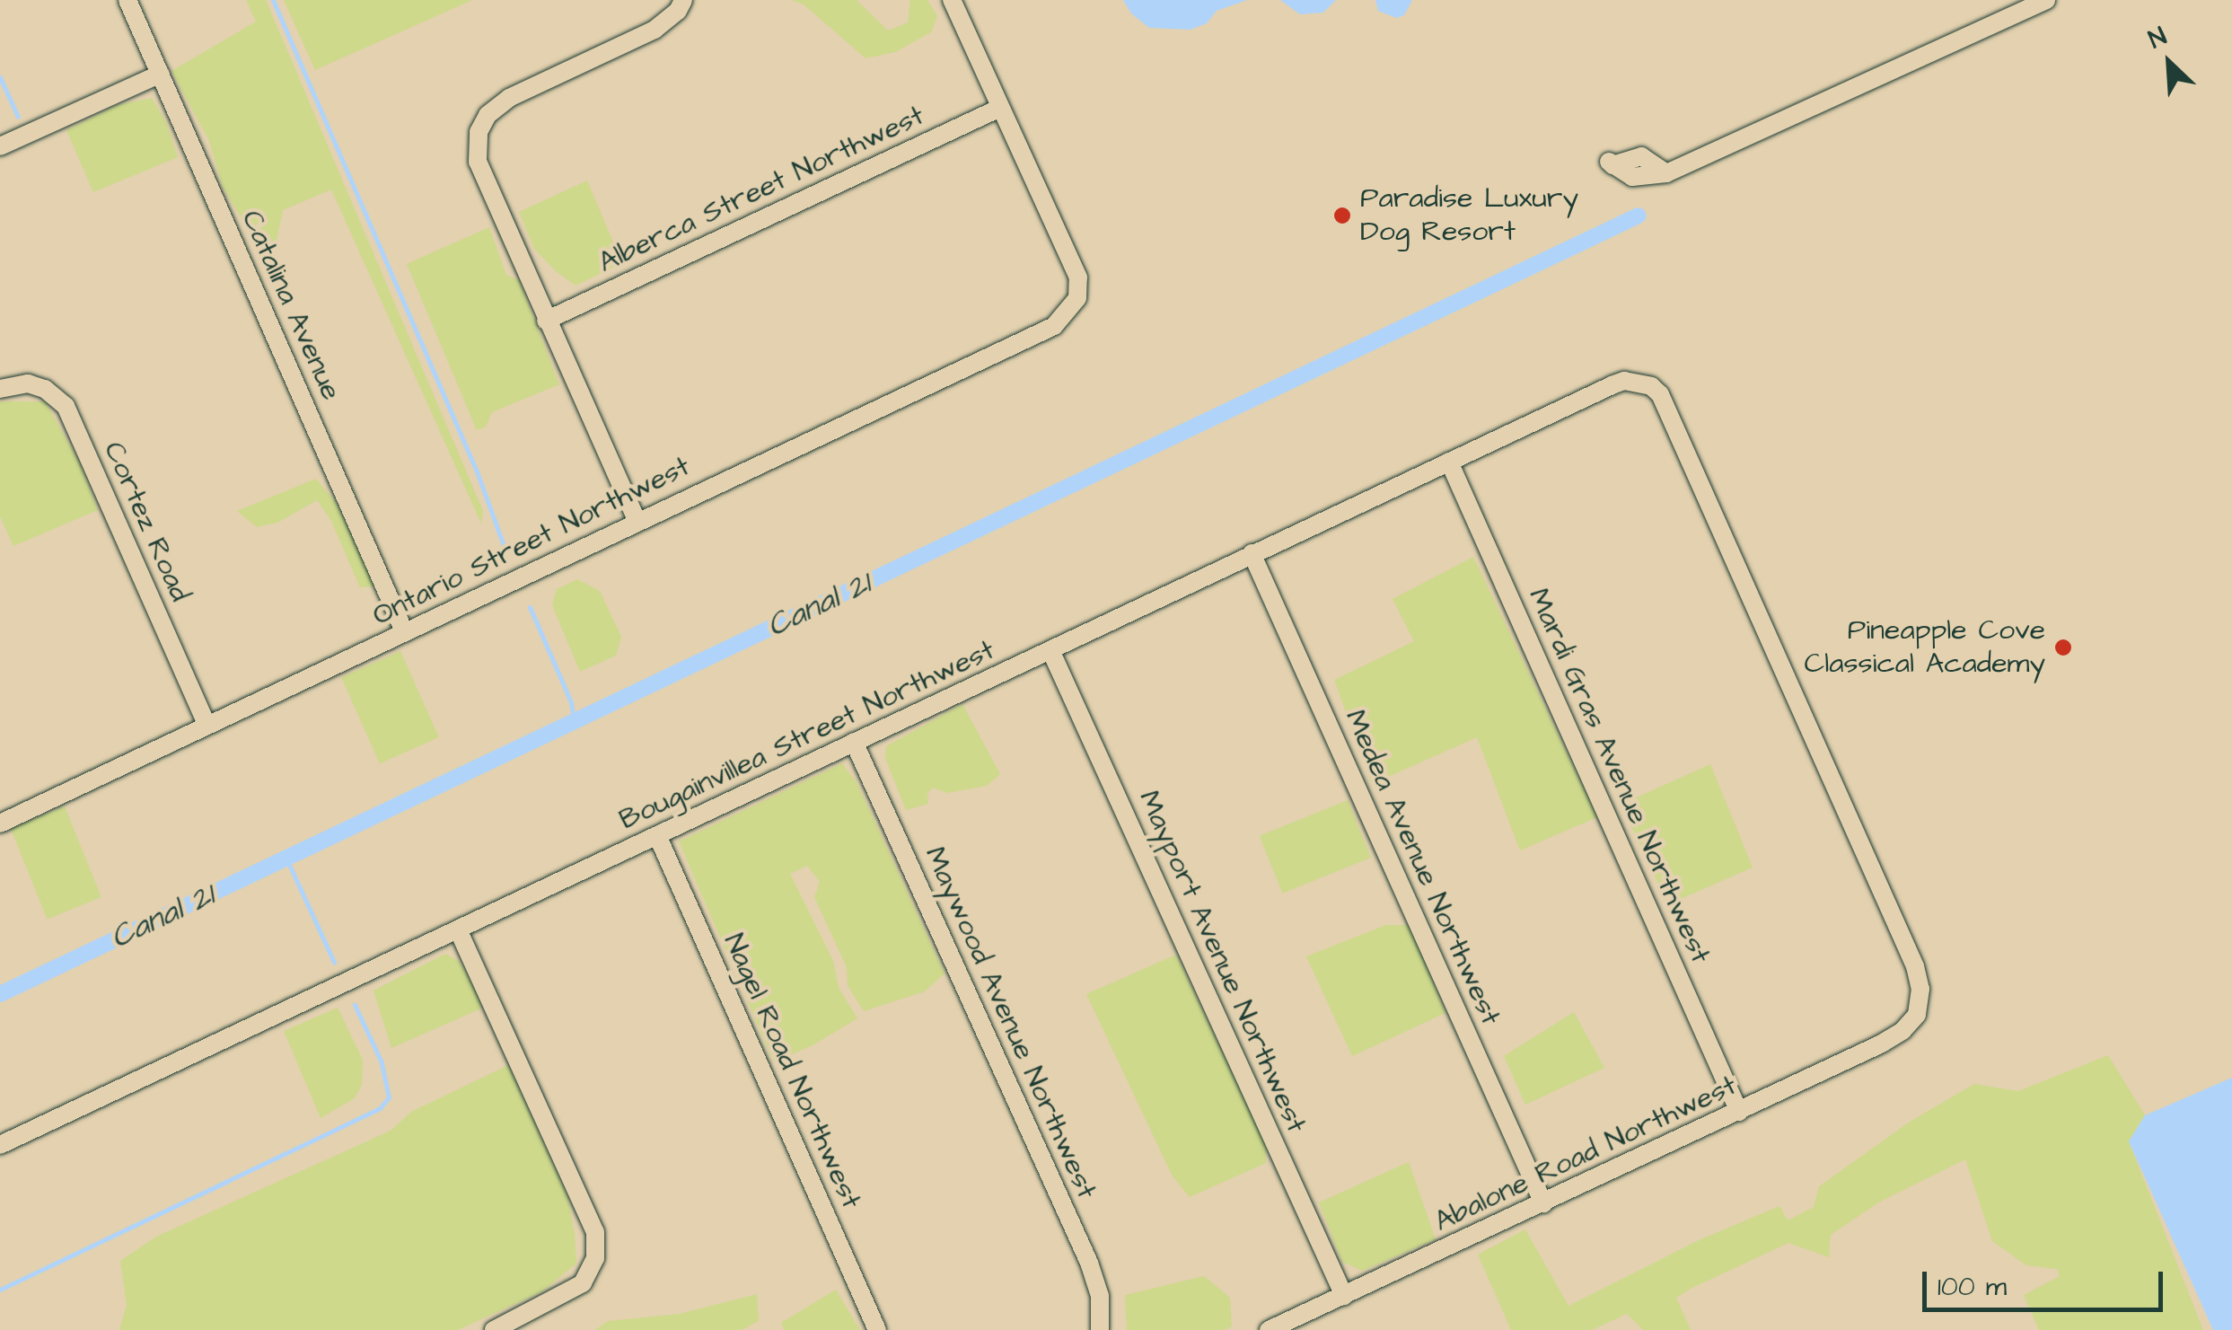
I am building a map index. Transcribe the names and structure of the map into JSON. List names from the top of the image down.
{
  "streets": {
    "street": [
      "Alberca Street Northwest",
      "Catalina Avenue",
      "Cortez Road",
      "Ontario Street Northwest",
      "Bougainvillea Street Northwest",
      "Mardi Gras Avenue Northwest",
      "Medea Avenue Northwest",
      "Mayport Avenue Northwest",
      "Maywood Avenue Northwest",
      "Nagel Road Northwest",
      "Abalone Road Northwest"
    ]
  },
  "crossings": [
    ["Alberca Street Northwest", "Ontario Street Northwest"],
    ["Catalina Avenue", "Ontario Street Northwest"],
    ["Cortez Road", "Ontario Street Northwest"],
    ["Bougainvillea Street Northwest", "Mardi Gras Avenue Northwest"],
    ["Bougainvillea Street Northwest", "Medea Avenue Northwest"],
    ["Bougainvillea Street Northwest", "Mayport Avenue Northwest"],
    ["Bougainvillea Street Northwest", "Maywood Avenue Northwest"],
    ["Bougainvillea Street Northwest", "Nagel Road Northwest"],
    ["Bougainvillea Street Northwest", "Abalone Road Northwest"],
    ["Mardi Gras Avenue Northwest", "Abalone Road Northwest"],
    ["Medea Avenue Northwest", "Abalone Road Northwest"],
    ["Mayport Avenue Northwest", "Abalone Road Northwest"]
  ],
  "water": ["Canal 21"],
  "places": ["Paradise Luxury Dog Resort", "Pineapple Cove Classical Academy"],
  "scale_bar": "100 m",
  "north": "top left"
}
